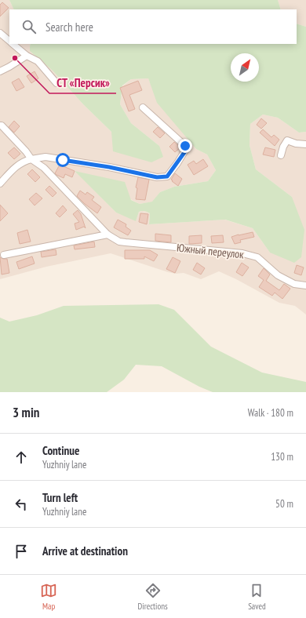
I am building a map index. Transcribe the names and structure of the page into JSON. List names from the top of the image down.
{
  "streets": {
    "street": ["Южный переулок"]
  },
  "places": ["СТ «Персик»"],
  "north": "top right",
  "page": {
    "search": "Search here",
    "heading": ["3 min", "Walk · 180 m"],
    "list": [
      ["Continue", "Yuzhniy lane", "130 m"],
      ["Turn left", "Yuzhniy lane", "50 m"],
      "Arrive at destination"
    ],
    "nav": ["Map", "Directions", "Saved"]
  }
}
